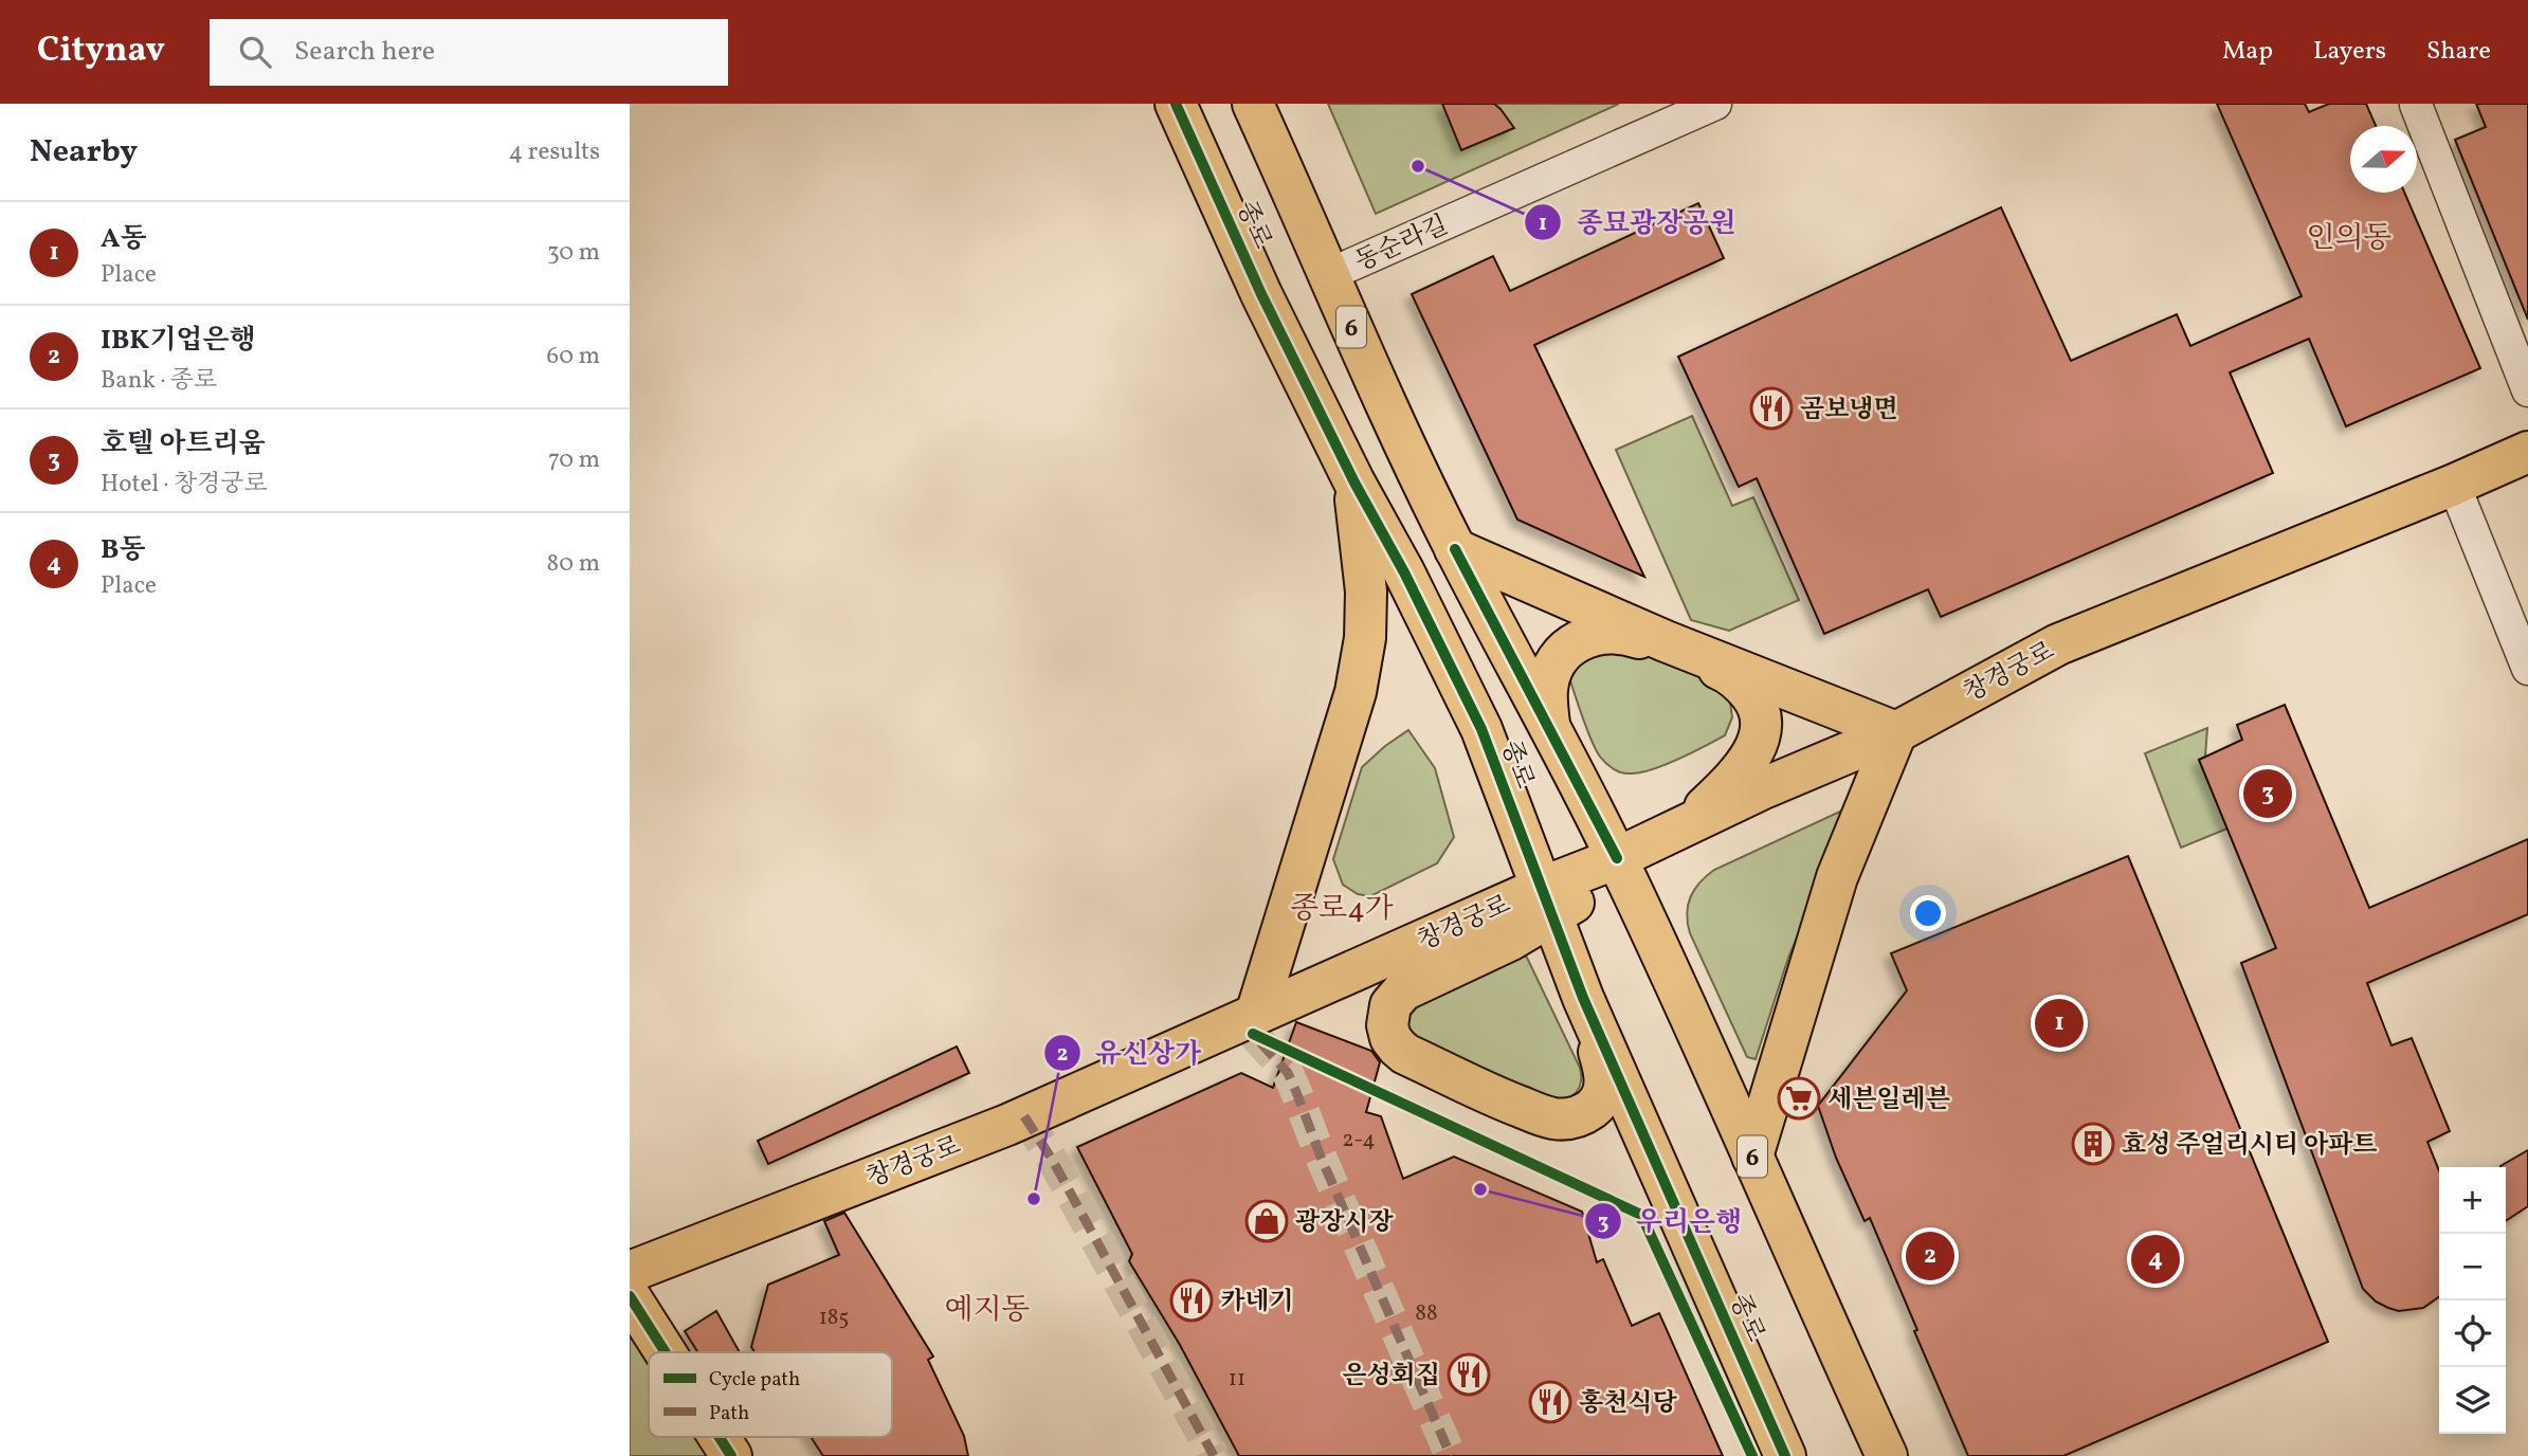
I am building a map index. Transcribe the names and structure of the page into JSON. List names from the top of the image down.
{
  "streets": {
    "main road": ["종로", "6", "창경궁로"],
    "street": ["동순라길"]
  },
  "crossings": [
    ["종로", "동순라길"],
    ["종로", "창경궁로"]
  ],
  "districts": ["인의동", "종로4가", "예지동"],
  "places": {
    "other": ["종묘광장공원", "우리은행", "유신상가"],
    "restaurant": [
      "곰보냉면",
      "카네기",
      "은성회집",
      "홍천식당"
    ],
    "supermarket": ["세븐일레븐"],
    "building": ["효성 주얼리시티 아파트"],
    "shop": ["광장시장"]
  },
  "house_numbers": [
    "2-4",
    "88",
    "185",
    "11"
  ],
  "legend": ["Cycle path", "Path"],
  "north": "right",
  "page": {
    "header": "Citynav",
    "search": "Search here",
    "nav": ["Map", "Layers", "Share"],
    "heading": ["Nearby", "4 results"],
    "list": [
      {
        "mark": "1",
        "name": "A동",
        "note": "Place",
        "value": "30 m"
      },
      {
        "mark": "2",
        "name": "IBK기업은행",
        "note": "Bank · 종로",
        "value": "60 m"
      },
      {
        "mark": "3",
        "name": "호텔 아트리움",
        "note": "Hotel · 창경궁로",
        "value": "70 m"
      },
      {
        "mark": "4",
        "name": "B동",
        "note": "Place",
        "value": "80 m"
      }
    ],
    "pins": [
      "3",
      "1",
      "2",
      "4"
    ],
    "map_buttons": ["+", "−"]
  }
}
